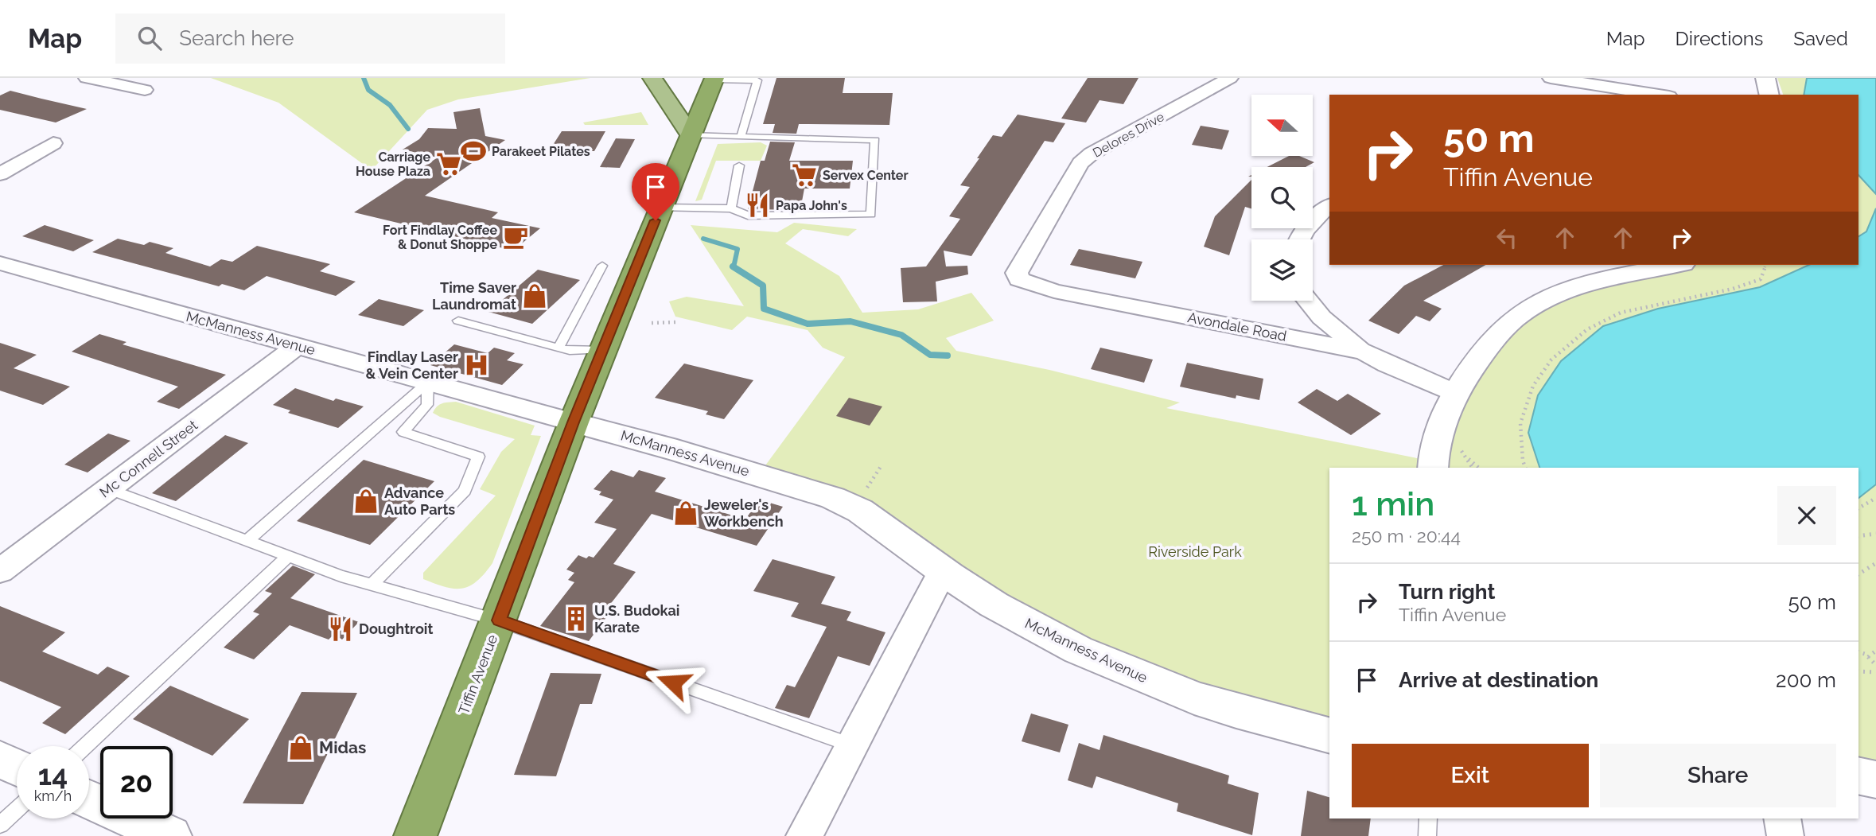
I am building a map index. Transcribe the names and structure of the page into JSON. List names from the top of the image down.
{
  "streets": {
    "highway": ["Tiffin Avenue"],
    "street": [
      "Delores Drive",
      "Avondale Road",
      "McManness Avenue",
      "Mc Connell Street"
    ]
  },
  "crossings": [
    ["Delores Drive", "Avondale Road"],
    ["McManness Avenue", "Mc Connell Street"],
    ["McManness Avenue", "Tiffin Avenue"]
  ],
  "parks": ["Riverside Park"],
  "places": {
    "sports": ["Parakeet Pilates"],
    "supermarket": ["Carriage House Plaza", "Servex Center"],
    "restaurant": ["Papa John's", "Doughtroit"],
    "cafe": ["Fort Findlay Coffee & Donut Shoppe"],
    "shop": [
      "Time Saver Laundromat",
      "Advance Auto Parts",
      "Jeweler's Workbench",
      "Midas"
    ],
    "hospital": ["Findlay Laser & Vein Center"],
    "building": ["U.S. Budokai Karate"]
  },
  "north": "left",
  "page": {
    "header": "Map",
    "search": "Search here",
    "nav": ["Map", "Directions", "Saved"],
    "turn": ["50 m", "Tiffin Avenue"],
    "heading": ["1 min", "250 m · 20:44"],
    "list": [
      {
        "name": "Turn right",
        "note": "Tiffin Avenue",
        "value": "50 m"
      },
      {
        "name": "Arrive at destination",
        "value": "200 m"
      }
    ],
    "buttons": ["Exit", "Share"],
    "speed": "14 km/h",
    "limit": "20"
  }
}
